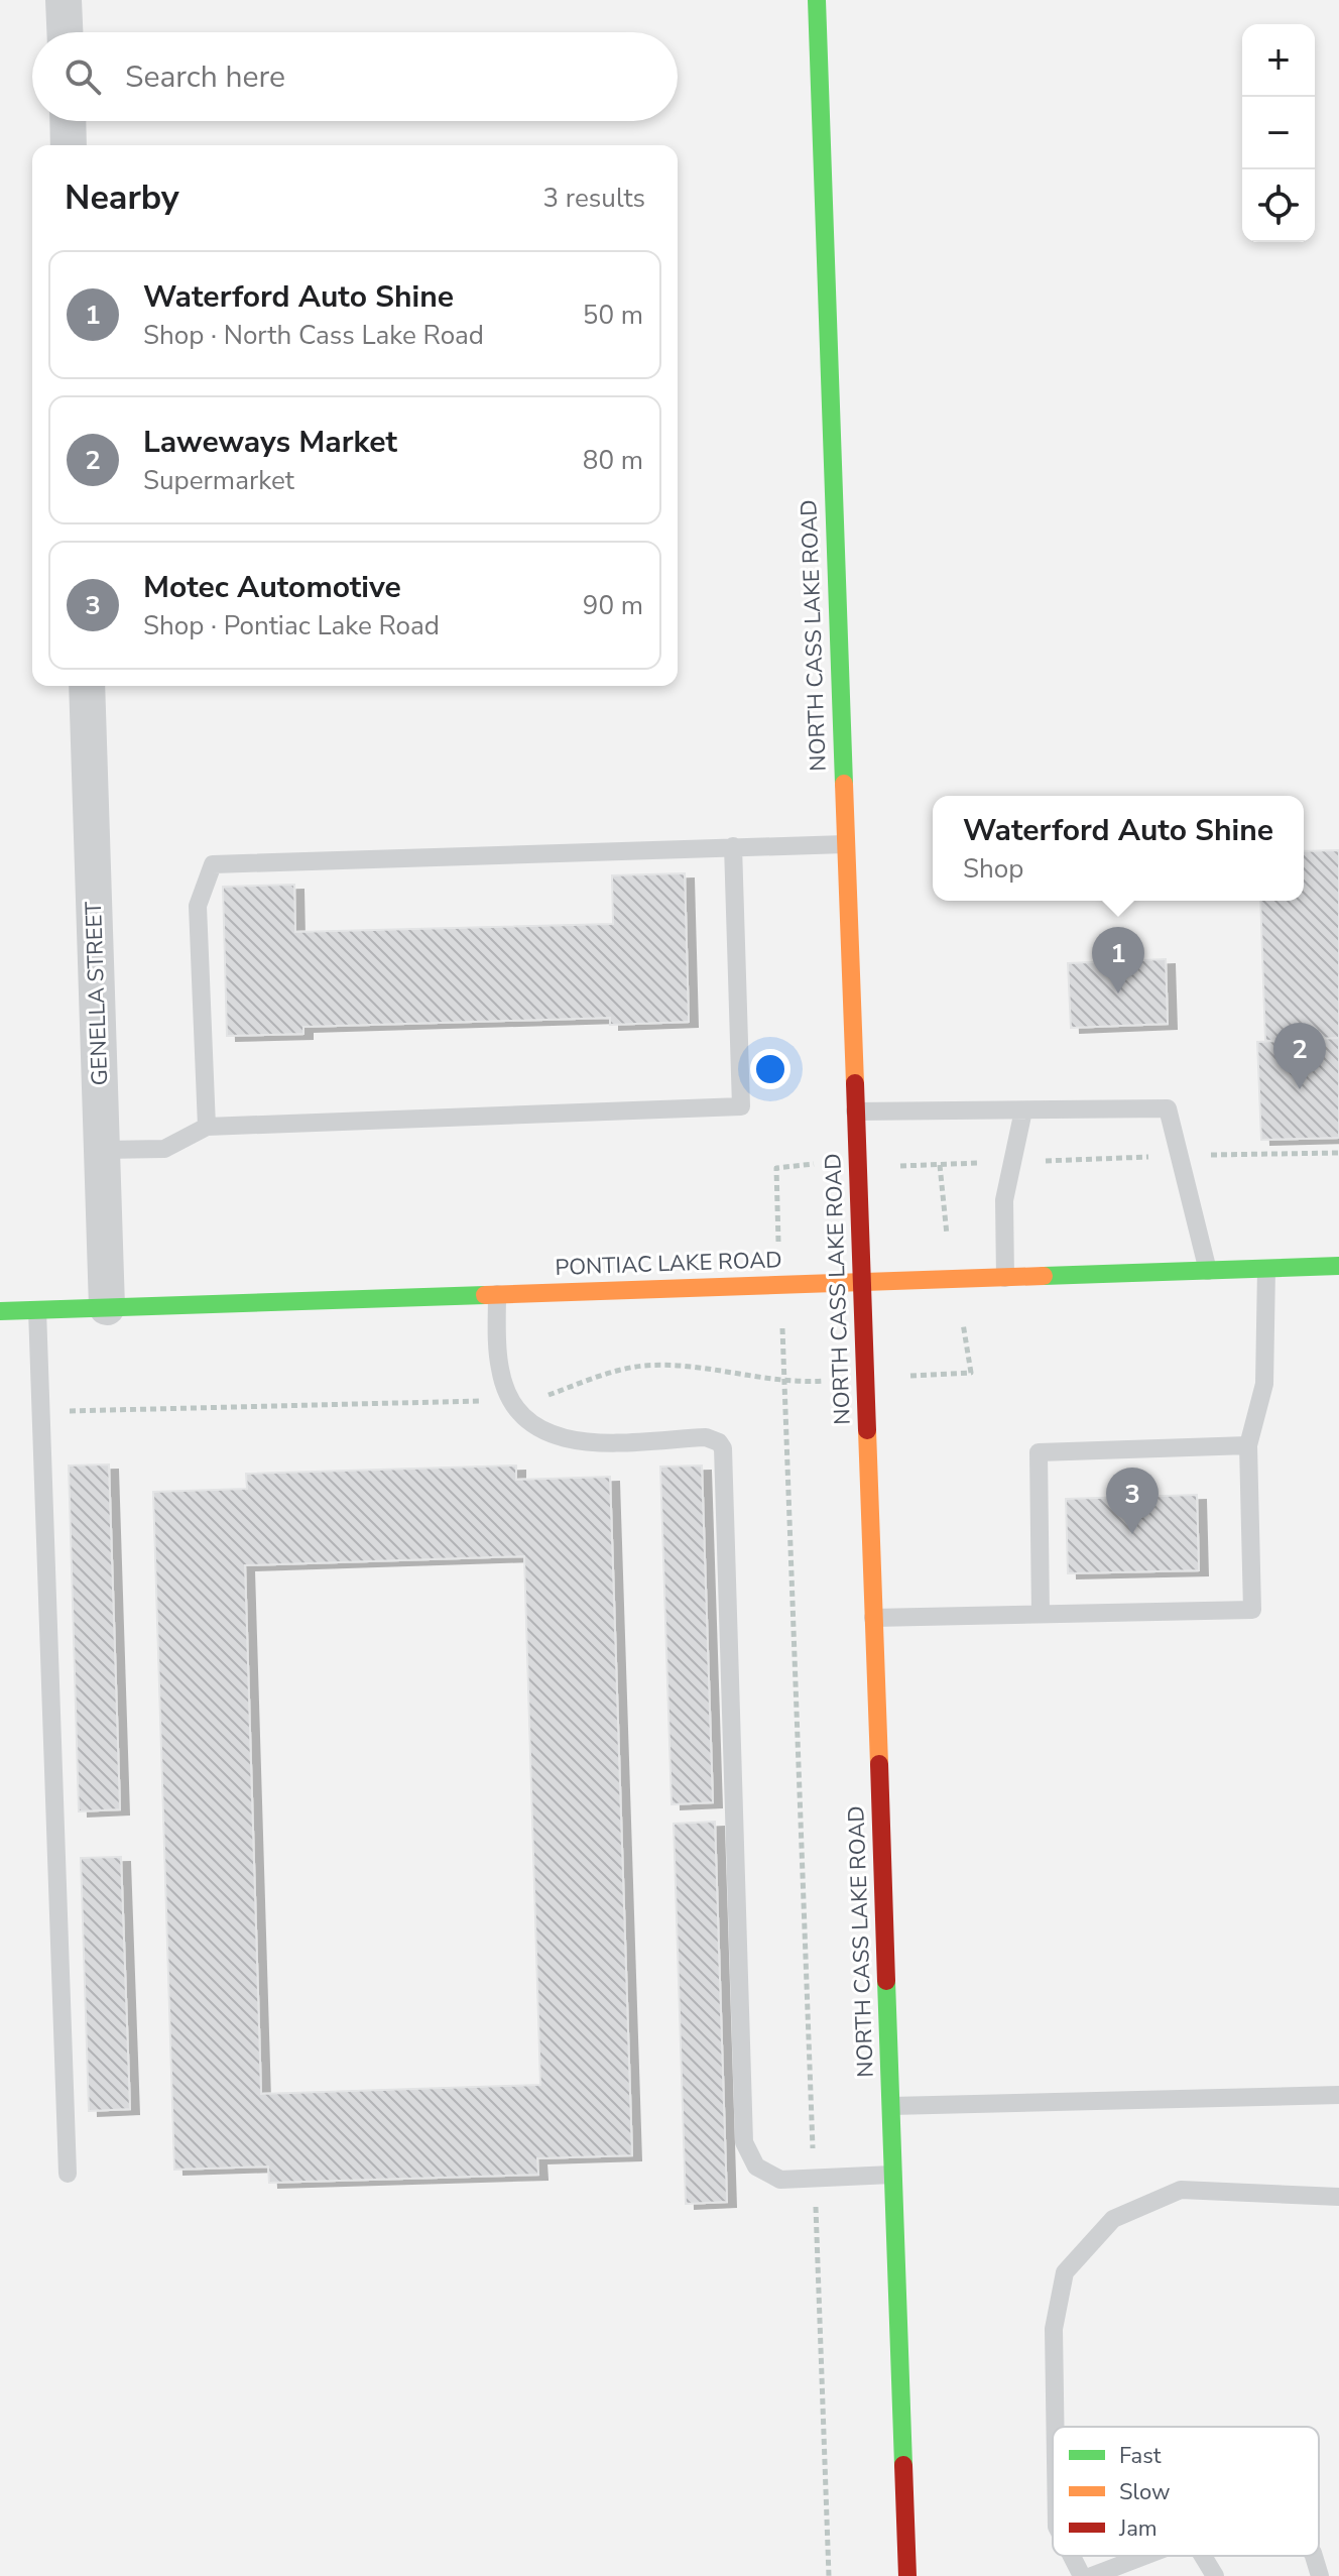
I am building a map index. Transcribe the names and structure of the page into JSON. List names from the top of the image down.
{
  "streets": {
    "street": ["NORTH CASS LAKE ROAD", "GENELLA STREET", "PONTIAC LAKE ROAD"]
  },
  "crossings": [
    ["NORTH CASS LAKE ROAD", "PONTIAC LAKE ROAD"],
    ["GENELLA STREET", "PONTIAC LAKE ROAD"]
  ],
  "legend": ["Fast", "Slow", "Jam"],
  "page": {
    "map_buttons": ["+", "−"],
    "search": "Search here",
    "heading": ["Nearby", "3 results"],
    "list": [
      {
        "mark": "1",
        "name": "Waterford Auto Shine",
        "note": "Shop · North Cass Lake Road",
        "value": "50 m"
      },
      {
        "mark": "2",
        "name": "Laweways Market",
        "note": "Supermarket",
        "value": "80 m"
      },
      {
        "mark": "3",
        "name": "Motec Automotive",
        "note": "Shop · Pontiac Lake Road",
        "value": "90 m"
      }
    ],
    "popup": ["Waterford Auto Shine", "Shop"],
    "pins": ["1", "2", "3"]
  }
}
